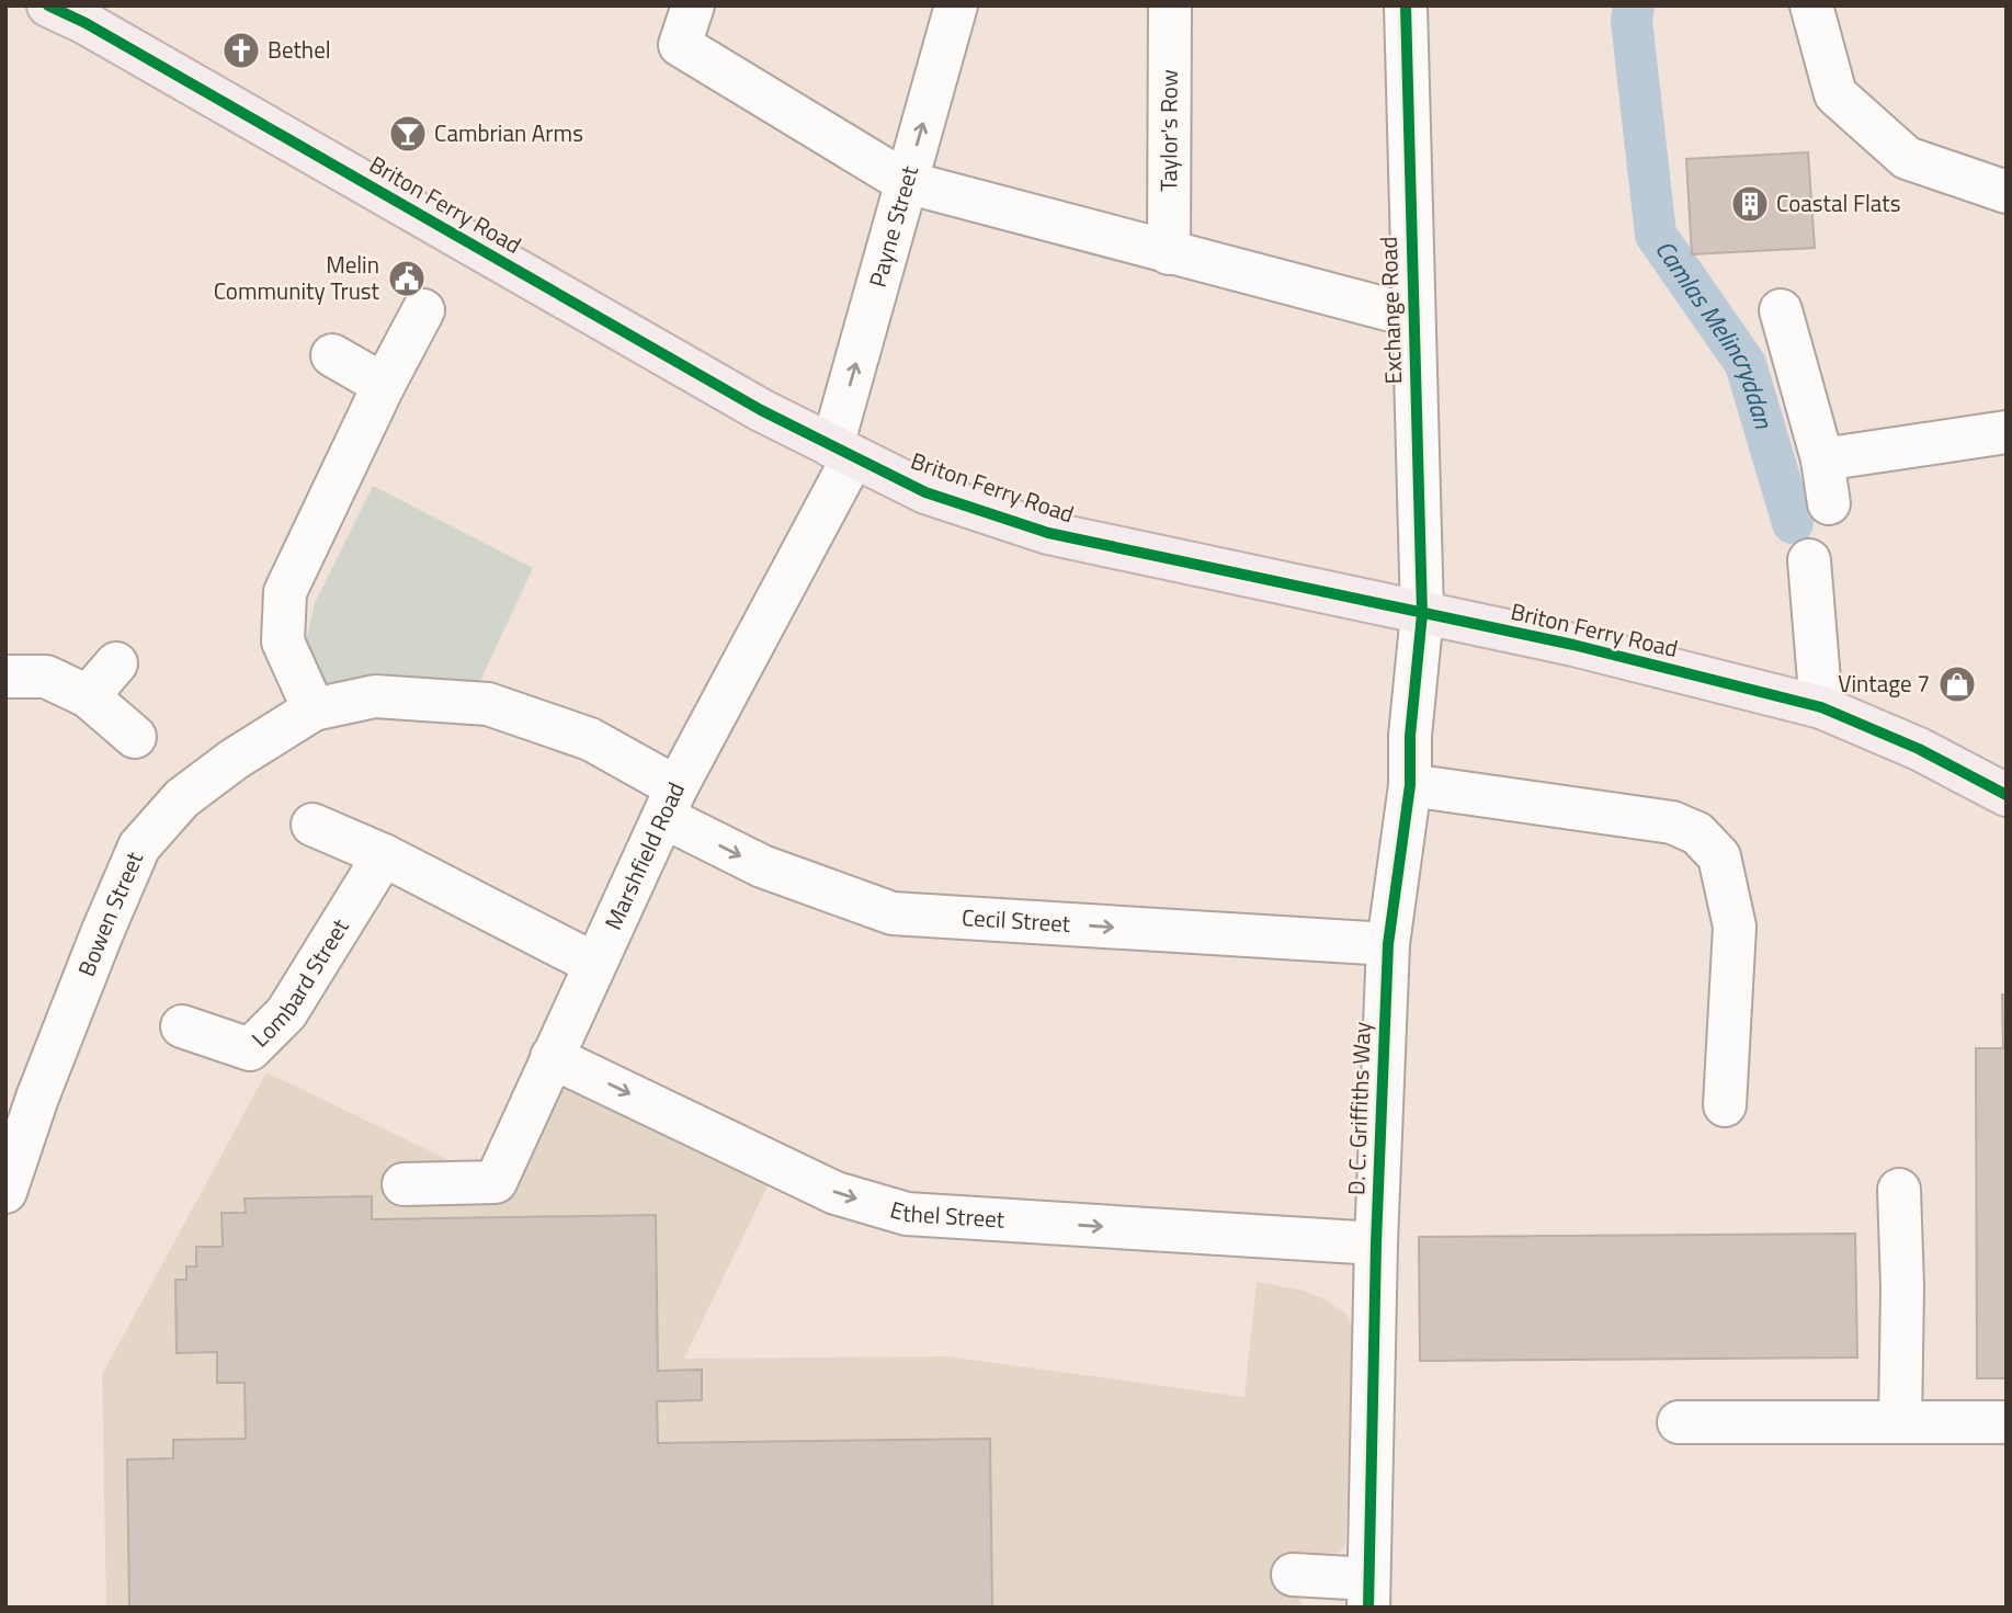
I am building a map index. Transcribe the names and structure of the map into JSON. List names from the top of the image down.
{
  "streets": {
    "main road": ["Briton Ferry Road"],
    "street": [
      "Taylor's Row",
      "Payne Street",
      "Exchange Road",
      "Marshfield Road",
      "Bowen Street",
      "Cecil Street",
      "Lombard Street",
      "D. C. Griffiths Way",
      "Ethel Street"
    ]
  },
  "crossings": [
    ["Briton Ferry Road", "Payne Street"],
    ["Briton Ferry Road", "Exchange Road"],
    ["Briton Ferry Road", "Marshfield Road"],
    ["Briton Ferry Road", "D. C. Griffiths Way"],
    ["Payne Street", "Marshfield Road"],
    ["Exchange Road", "D. C. Griffiths Way"],
    ["Marshfield Road", "Bowen Street"],
    ["Marshfield Road", "Cecil Street"],
    ["Marshfield Road", "Ethel Street"],
    ["Bowen Street", "Cecil Street"],
    ["Cecil Street", "D. C. Griffiths Way"],
    ["D. C. Griffiths Way", "Ethel Street"]
  ],
  "one_way": ["Payne Street", "Cecil Street", "Ethel Street"],
  "water": ["Camlas Melincryddan"],
  "places": {
    "church": ["Bethel"],
    "bar": ["Cambrian Arms"],
    "building": ["Coastal Flats"],
    "public building": ["Melin Community Trust"],
    "shop": ["Vintage 7"]
  }
}
